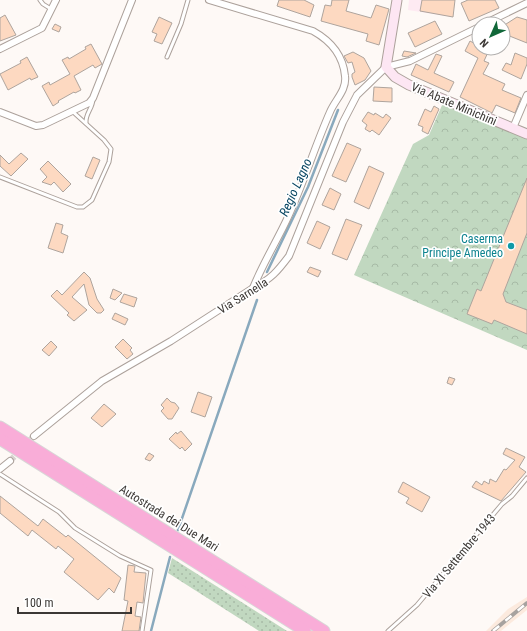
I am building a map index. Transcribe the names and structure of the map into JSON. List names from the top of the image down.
{
  "streets": {
    "highway": ["Autostrada dei Due Mari"],
    "street": ["Via Abate Minichini", "Via Sarnella"],
    "lane": ["Via XI Settembre 1943"]
  },
  "crossings": [
    ["Via Abate Minichini", "Via Sarnella"]
  ],
  "water": ["Regio Lagno"],
  "places": ["Caserma Principe Amedeo"],
  "scale_bar": "100 m",
  "north": "bottom left"
}
